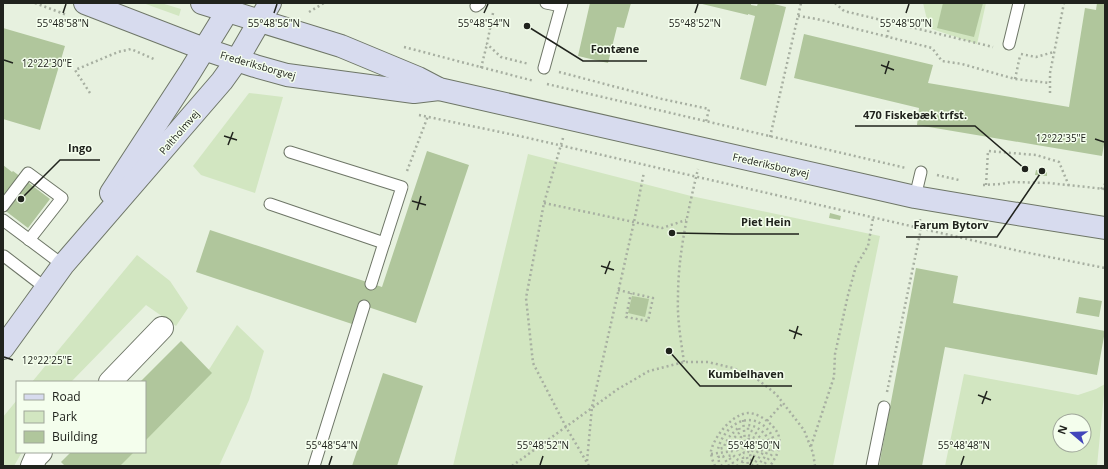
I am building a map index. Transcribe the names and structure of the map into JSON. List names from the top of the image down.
{
  "streets": {
    "street": ["Frederiksborgvej", "Paltholmvej"]
  },
  "crossings": [
    ["Frederiksborgvej", "Paltholmvej"]
  ],
  "places": [
    "Fontæne",
    "470 Fiskebæk trfst.",
    "Farum Bytorv",
    "Ingo",
    "Piet Hein",
    "Kumbelhaven"
  ],
  "legend": ["Road", "Park", "Building"],
  "north": "left",
  "coordinates": [
    "55°48'58\"N",
    "55°48'56\"N",
    "55°48'54\"N",
    "55°48'52\"N",
    "55°48'50\"N",
    "12°22'30\"E",
    "12°22'35\"E",
    "12°22'25\"E",
    "55°48'48\"N"
  ]
}
